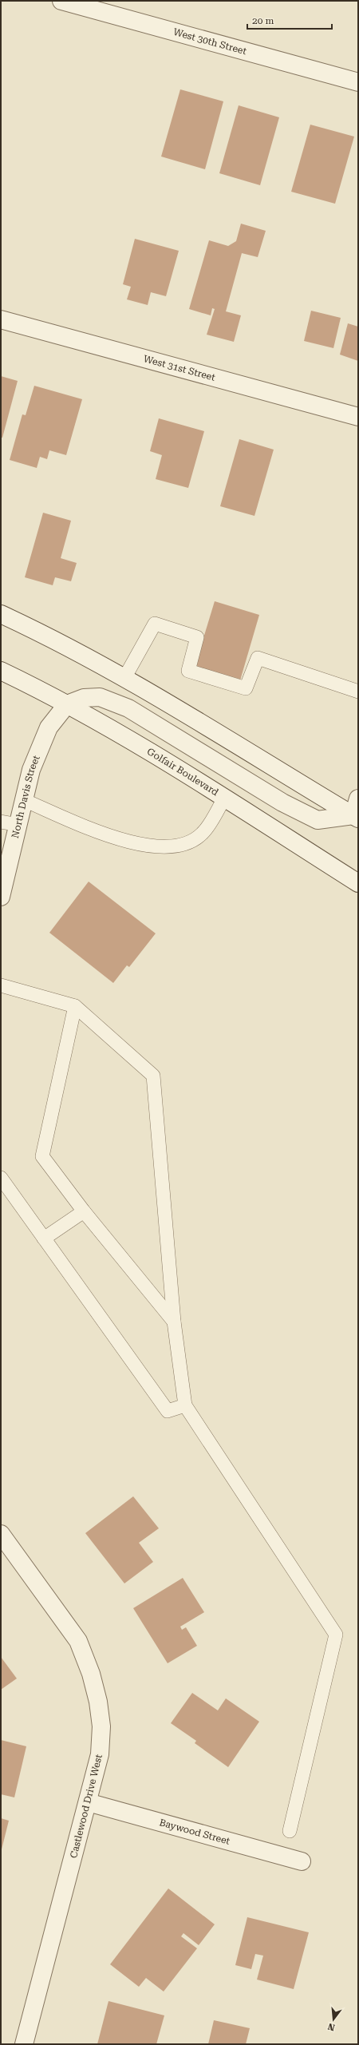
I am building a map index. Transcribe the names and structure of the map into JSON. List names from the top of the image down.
{
  "streets": {
    "street": [
      "West 30th Street",
      "West 31st Street",
      "Golfair Boulevard",
      "North Davis Street",
      "Castlewood Drive West",
      "Baywood Street"
    ]
  },
  "crossings": [
    ["Golfair Boulevard", "North Davis Street"],
    ["Castlewood Drive West", "Baywood Street"]
  ],
  "scale_bar": "20 m",
  "north": "bottom"
}
